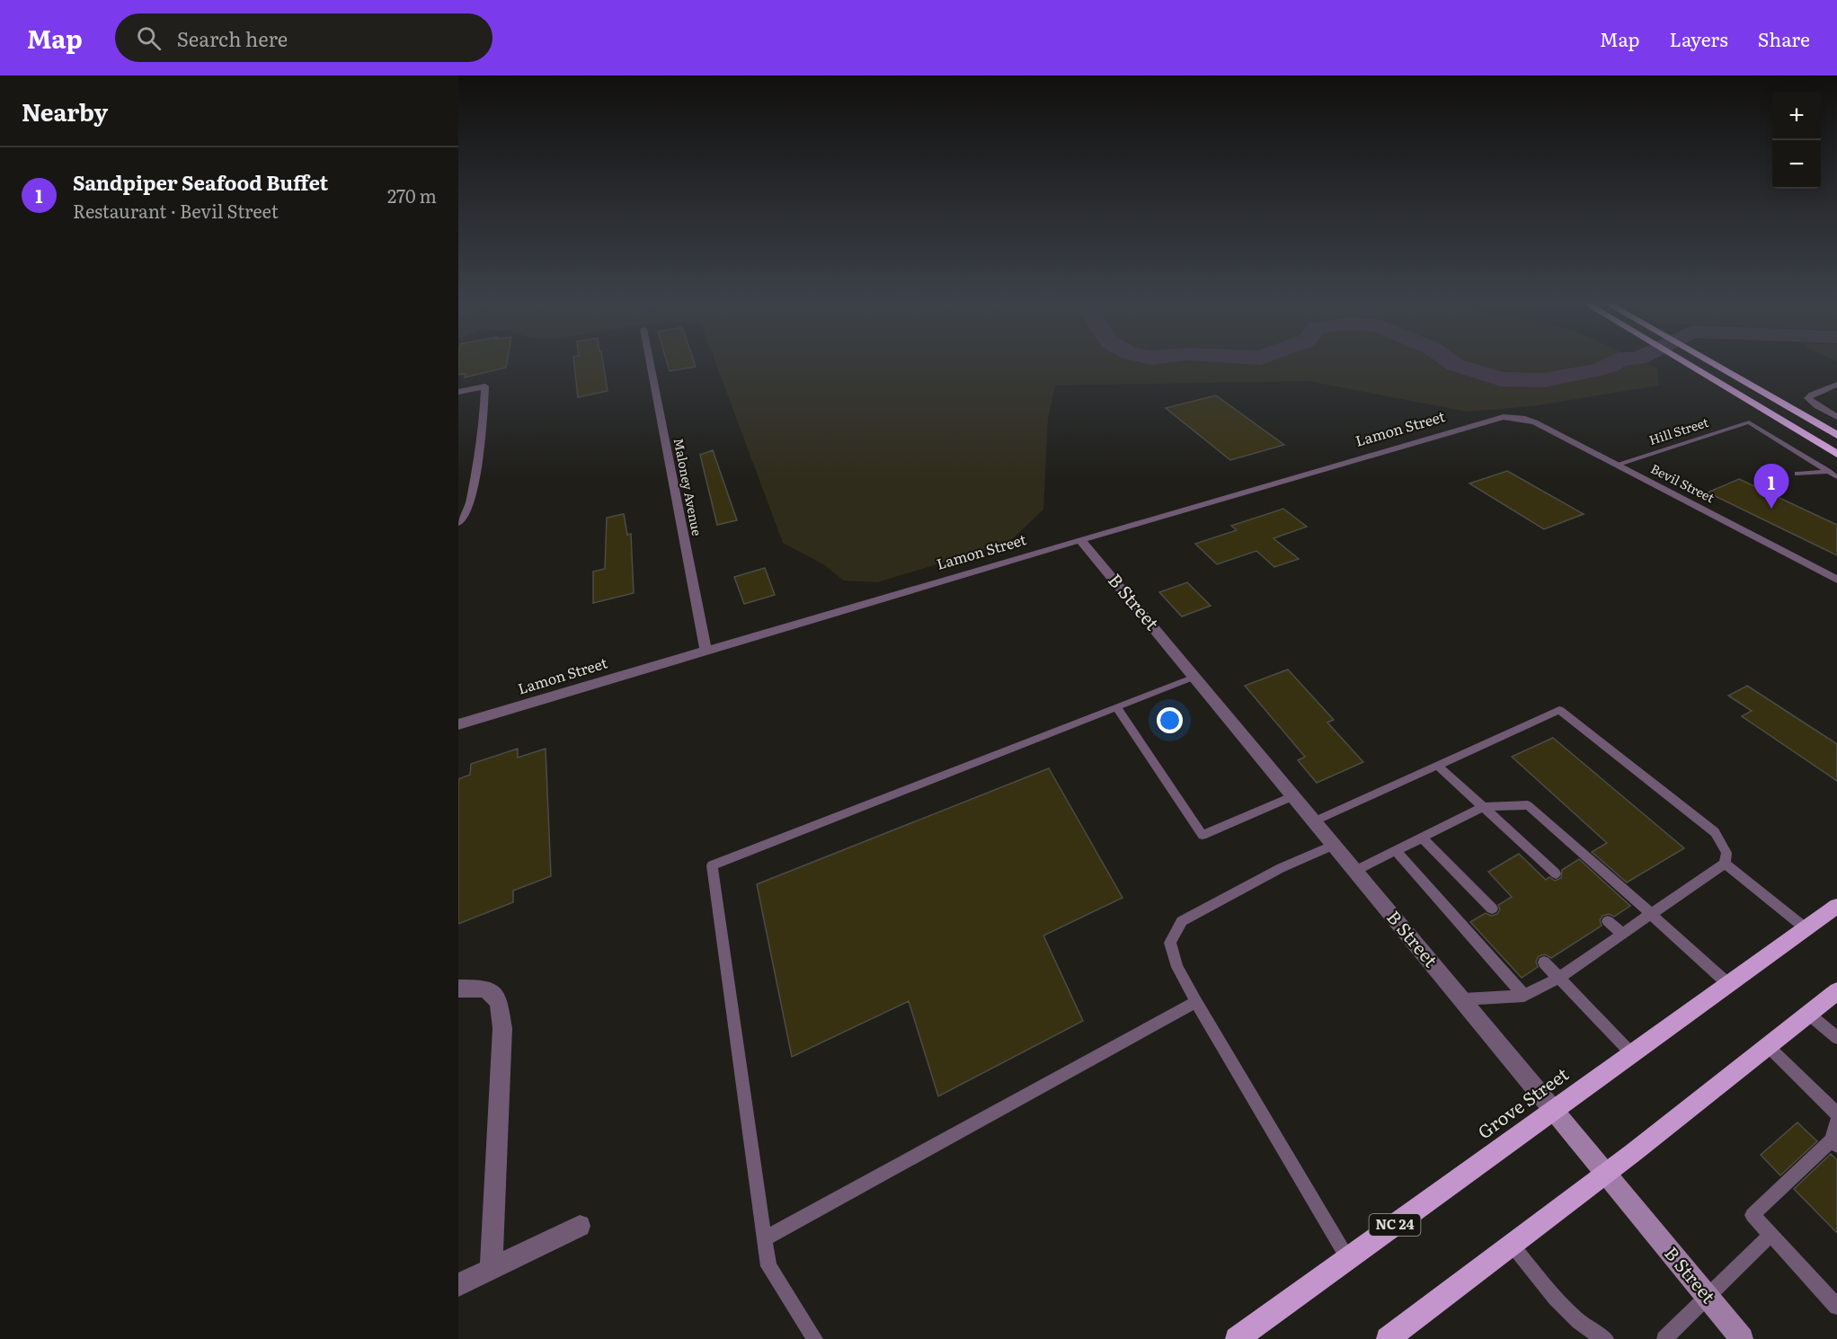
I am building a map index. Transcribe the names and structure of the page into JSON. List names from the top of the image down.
{
  "streets": {
    "main road": ["B Street", "Grove Street", "NC 24"],
    "street": ["Lamon Street", "Bevil Street", "Maloney Avenue"],
    "lane": ["Hill Street"]
  },
  "crossings": [
    ["Lamon Street", "Bevil Street"],
    ["Lamon Street", "Maloney Avenue"],
    ["Lamon Street", "B Street"],
    ["Hill Street", "Bevil Street"],
    ["B Street", "Grove Street"]
  ],
  "page": {
    "header": "Map",
    "search": "Search here",
    "nav": ["Map", "Layers", "Share"],
    "heading": "Nearby",
    "map_buttons": ["+", "−"],
    "list": [
      {
        "mark": "1",
        "name": "Sandpiper Seafood Buffet",
        "note": "Restaurant · Bevil Street",
        "value": "270 m"
      }
    ],
    "pins": "1"
  }
}
